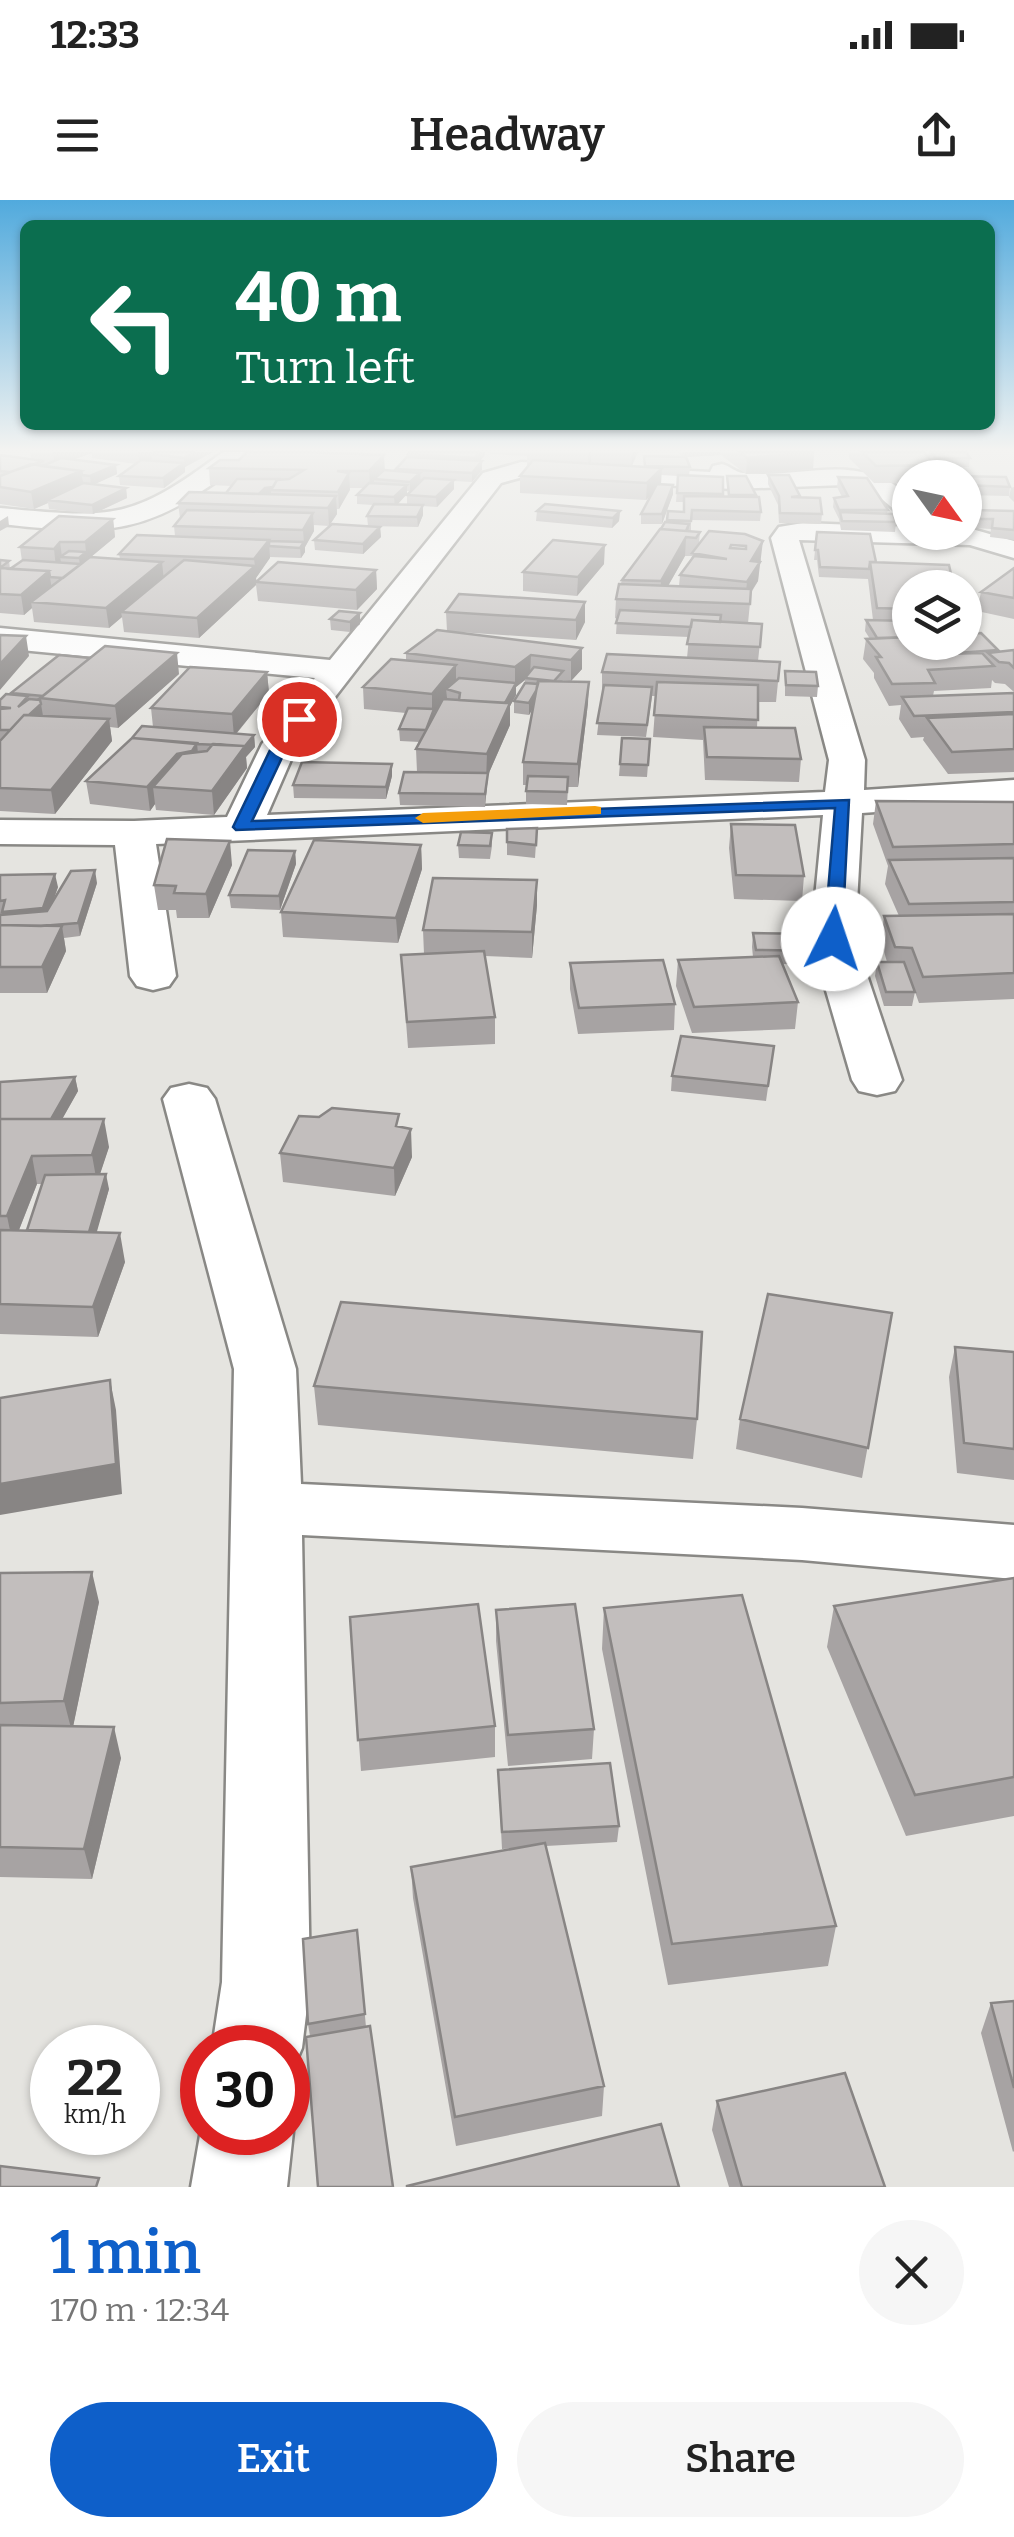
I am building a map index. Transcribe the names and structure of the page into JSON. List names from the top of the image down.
{
  "north": "bottom right",
  "page": {
    "status": "12:33",
    "header": "Headway",
    "turn": ["40 m", "Turn left"],
    "speed": "22 km/h",
    "limit": "30",
    "heading": ["1 min", "170 m · 12:34"],
    "buttons": ["Exit", "Share"]
  }
}
